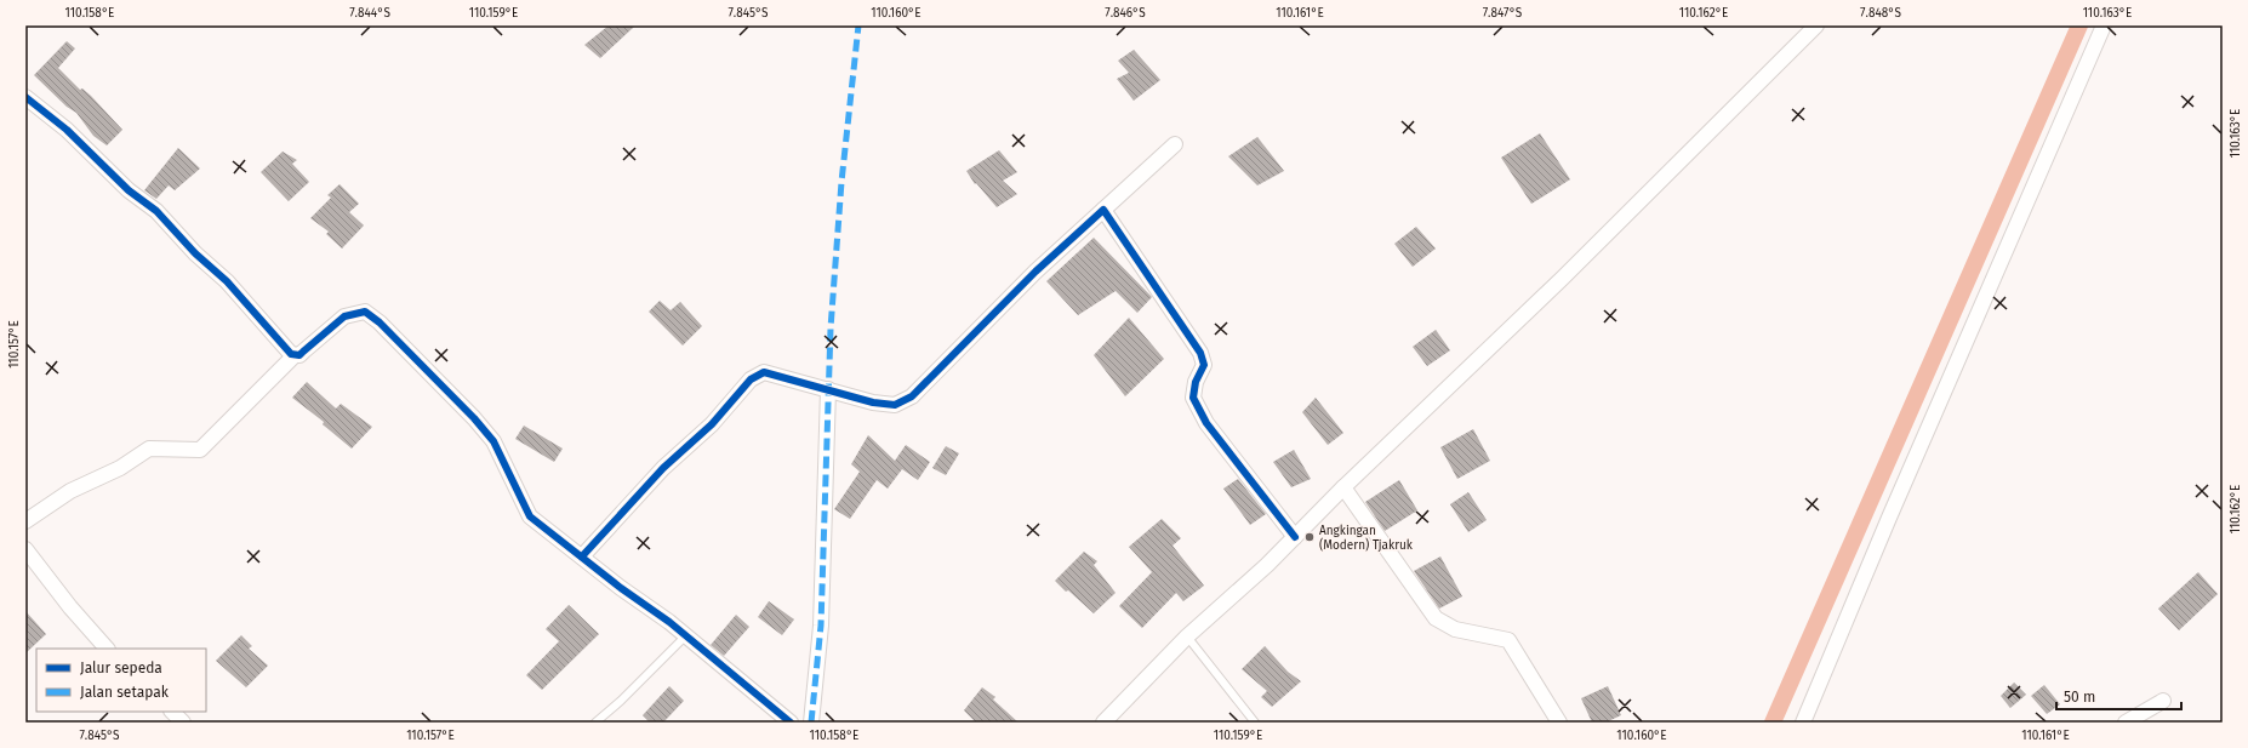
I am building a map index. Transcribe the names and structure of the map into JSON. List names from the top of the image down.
{
  "places": ["Angkingan (Modern) Tjakruk"],
  "legend": ["Jalur sepeda", "Jalan setapak"],
  "scale_bar": "50 m",
  "coordinates": [
    "110.158°E",
    "7.844°S",
    "110.159°E",
    "7.845°S",
    "110.160°E",
    "7.846°S",
    "110.161°E",
    "7.847°S",
    "110.162°E",
    "7.848°S",
    "110.163°E",
    "110.157°E"
  ]
}
